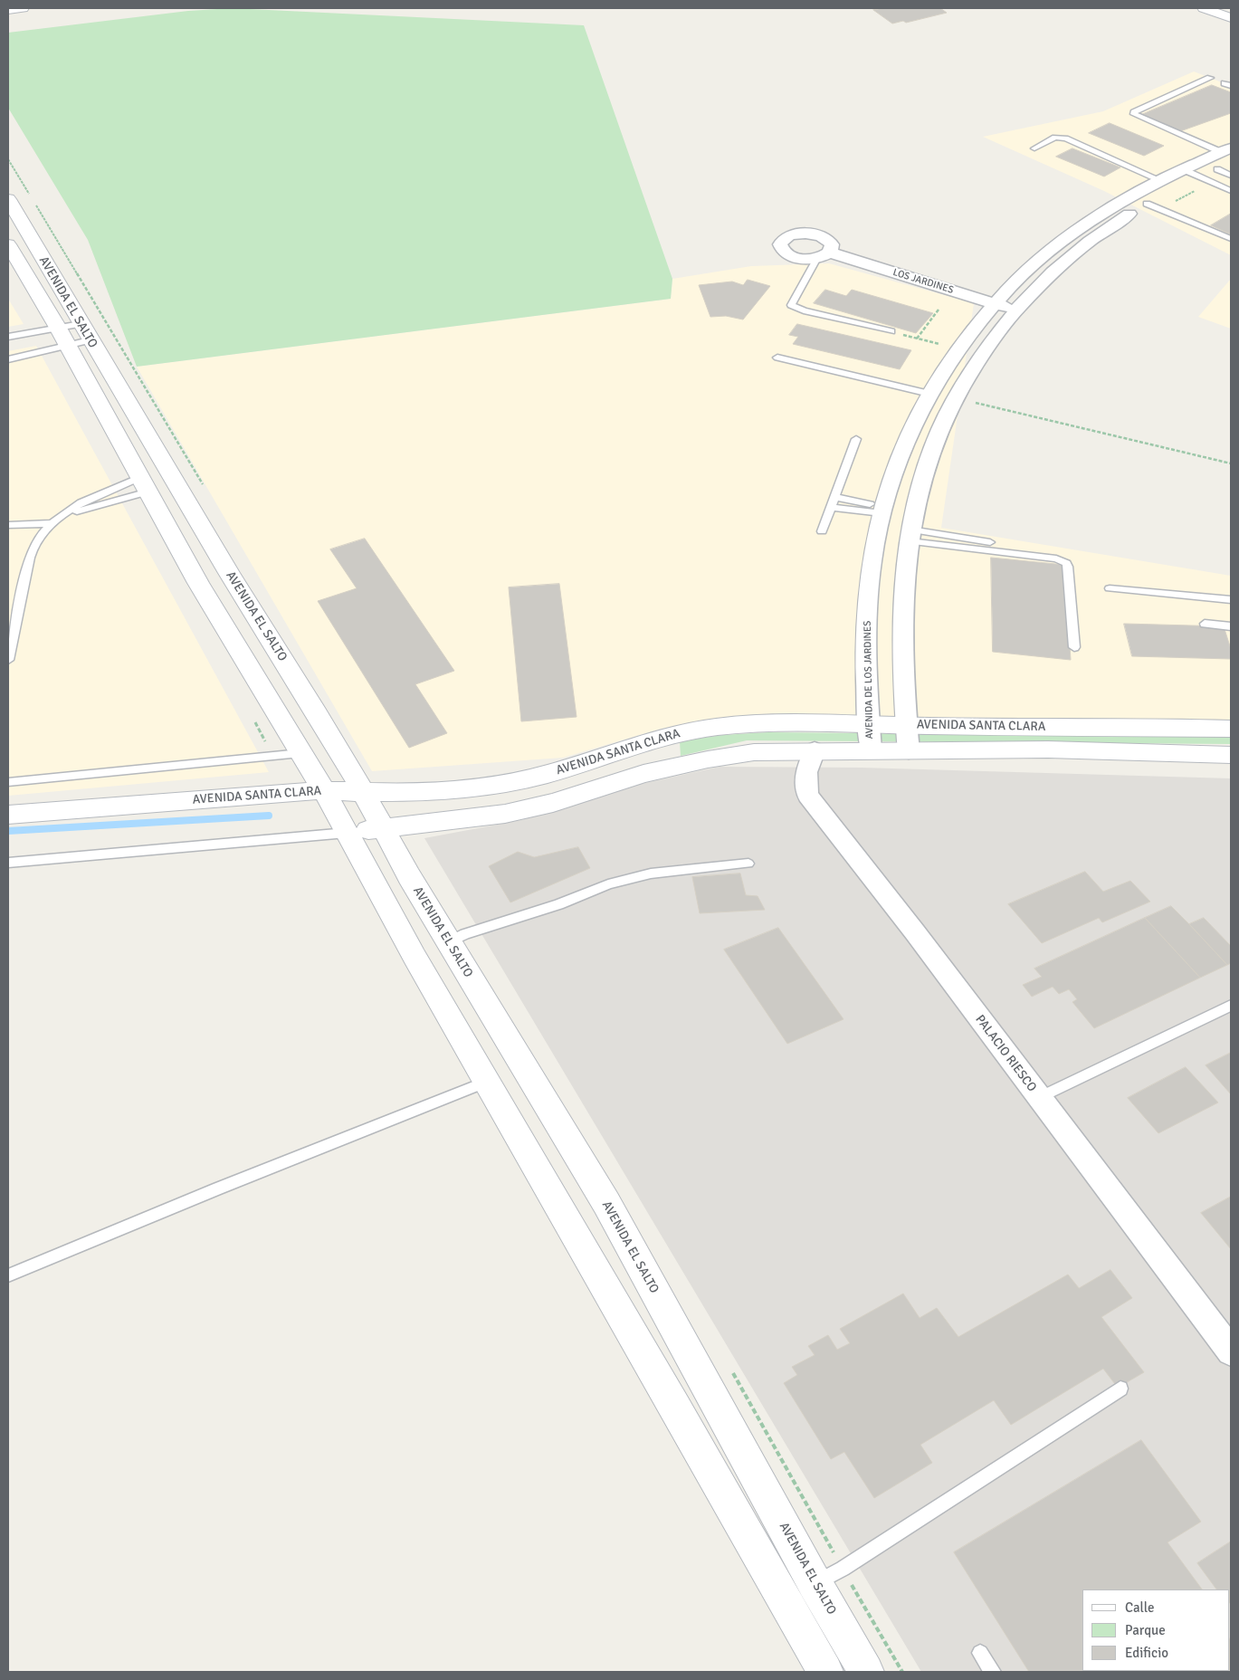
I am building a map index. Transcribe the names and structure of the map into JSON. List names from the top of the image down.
{
  "streets": {
    "main road": ["AVENIDA EL SALTO", "AVENIDA SANTA CLARA"],
    "street": ["LOS JARDINES", "AVENIDA DE LOS JARDINES", "PALACIO RIESCO"]
  },
  "crossings": [
    ["LOS JARDINES", "AVENIDA DE LOS JARDINES"],
    ["AVENIDA EL SALTO", "AVENIDA SANTA CLARA"],
    ["AVENIDA DE LOS JARDINES", "AVENIDA SANTA CLARA"],
    ["AVENIDA SANTA CLARA", "PALACIO RIESCO"]
  ],
  "legend": ["Calle", "Parque", "Edificio"]
}
